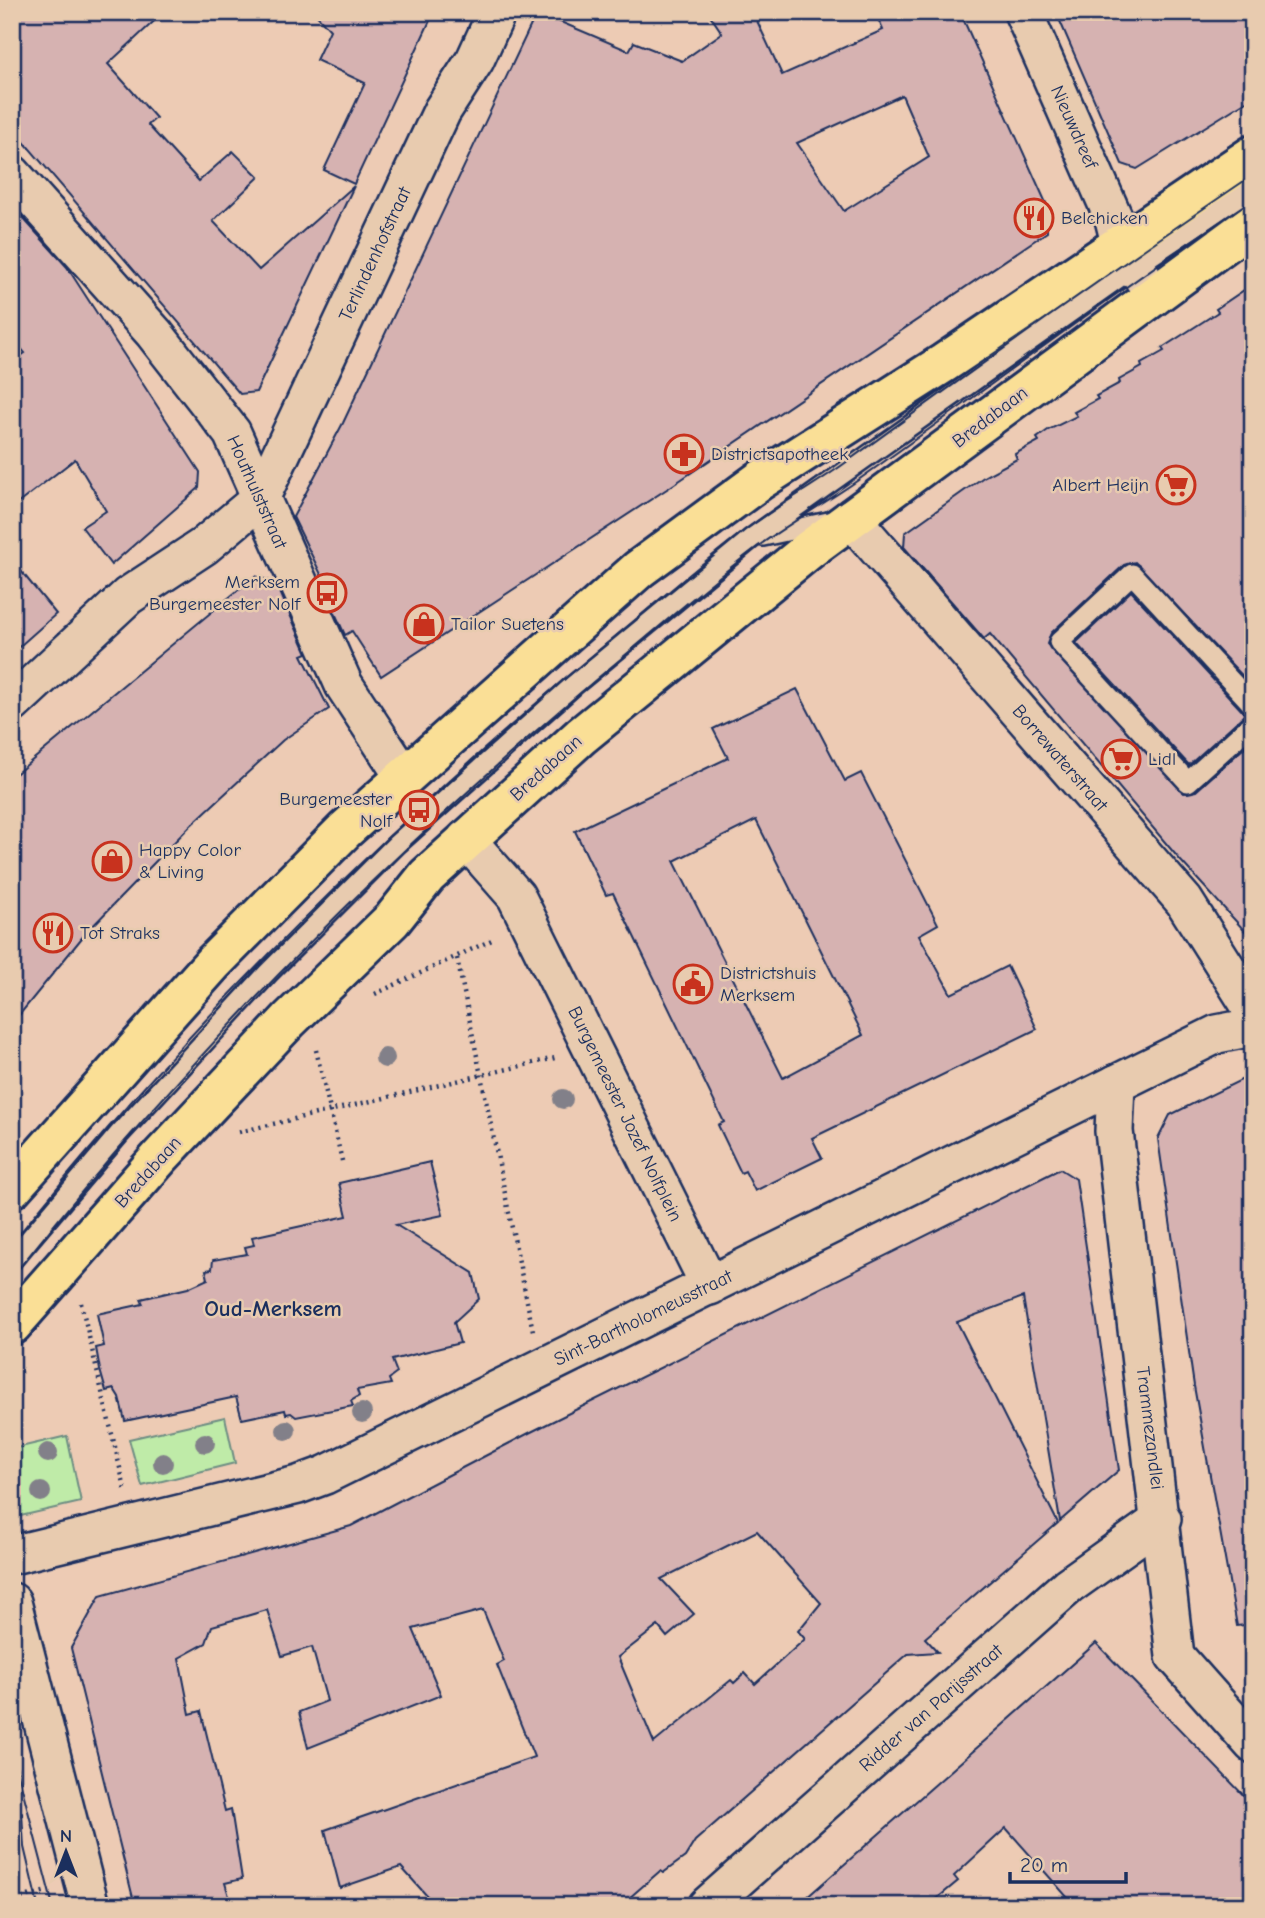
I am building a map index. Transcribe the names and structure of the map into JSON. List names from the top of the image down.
{
  "streets": {
    "main road": ["Bredabaan"],
    "street": [
      "Nieuwdreef",
      "Terlindenhofstraat",
      "Houthulststraat",
      "Borrewaterstraat",
      "Burgemeester Jozef Nolfplein",
      "Sint-Bartholomeusstraat",
      "Trammezandlei",
      "Ridder van Parijsstraat"
    ]
  },
  "crossings": [
    ["Nieuwdreef", "Bredabaan"],
    ["Terlindenhofstraat", "Houthulststraat"],
    ["Bredabaan", "Houthulststraat"],
    ["Bredabaan", "Borrewaterstraat"],
    ["Bredabaan", "Burgemeester Jozef Nolfplein"],
    ["Burgemeester Jozef Nolfplein", "Sint-Bartholomeusstraat"],
    ["Sint-Bartholomeusstraat", "Trammezandlei"],
    ["Trammezandlei", "Ridder van Parijsstraat"]
  ],
  "districts": ["Oud-Merksem"],
  "places": {
    "restaurant": ["Belchicken", "Tot Straks"],
    "pharmacy": ["Districtsapotheek"],
    "supermarket": ["Albert Heijn", "Lidl"],
    "bus stop": ["Merksem Burgemeester Nolf", "Burgemeester Nolf"],
    "shop": ["Tailor Suetens", "Happy Color & Living"],
    "public building": ["Districtshuis Merksem"]
  },
  "scale_bar": "20 m",
  "north": "top"
}
